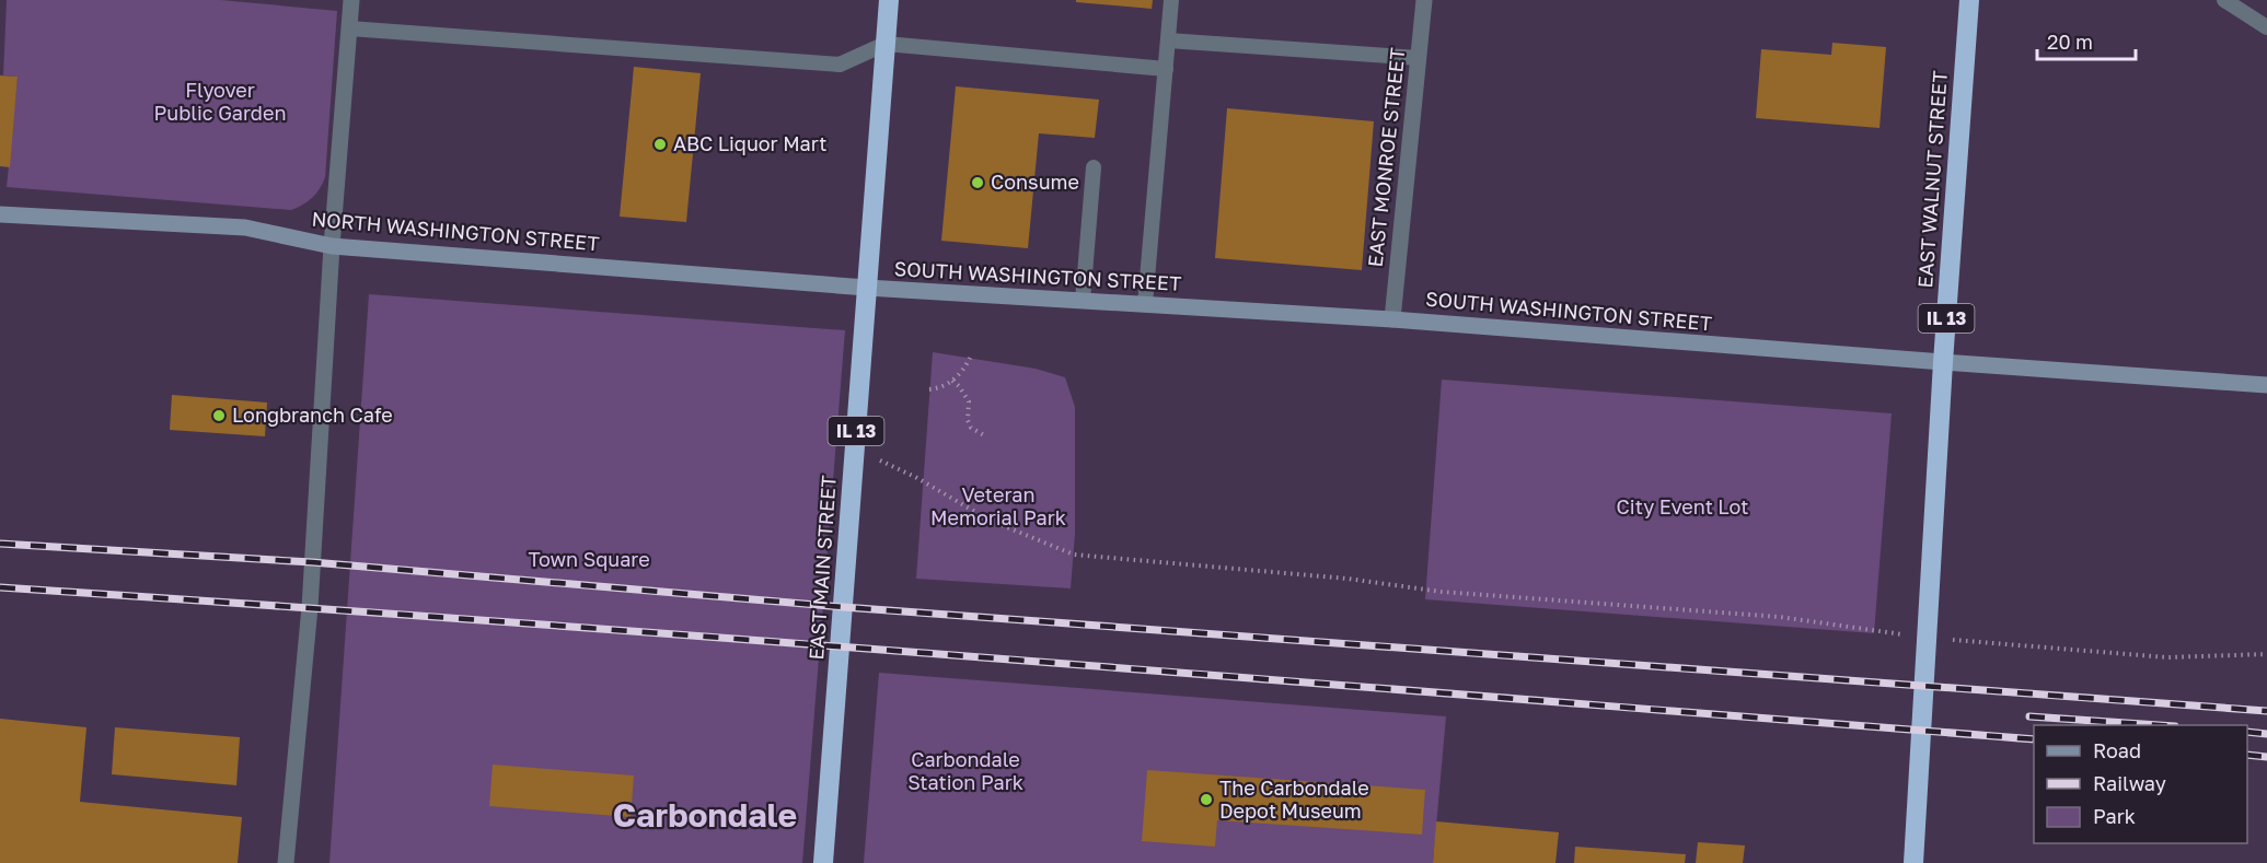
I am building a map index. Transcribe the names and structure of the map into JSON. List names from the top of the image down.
{
  "streets": {
    "highway": ["EAST WALNUT STREET", "IL 13", "EAST MAIN STREET"],
    "street": ["EAST MONROE STREET", "NORTH WASHINGTON STREET", "SOUTH WASHINGTON STREET"]
  },
  "crossings": [
    ["EAST MONROE STREET", "SOUTH WASHINGTON STREET"],
    ["EAST WALNUT STREET", "SOUTH WASHINGTON STREET"],
    ["EAST WALNUT STREET", "IL 13"],
    ["NORTH WASHINGTON STREET", "SOUTH WASHINGTON STREET"],
    ["NORTH WASHINGTON STREET", "EAST MAIN STREET"],
    ["SOUTH WASHINGTON STREET", "EAST MAIN STREET"]
  ],
  "districts": ["Carbondale"],
  "parks": [
    "Flyover Public Garden",
    "Veteran Memorial Park",
    "City Event Lot",
    "Town Square",
    "Carbondale Station Park"
  ],
  "places": [
    "ABC Liquor Mart",
    "Consume",
    "Longbranch Cafe",
    "The Carbondale Depot Museum"
  ],
  "legend": ["Road", "Railway", "Park"],
  "scale_bar": "20 m"
}
